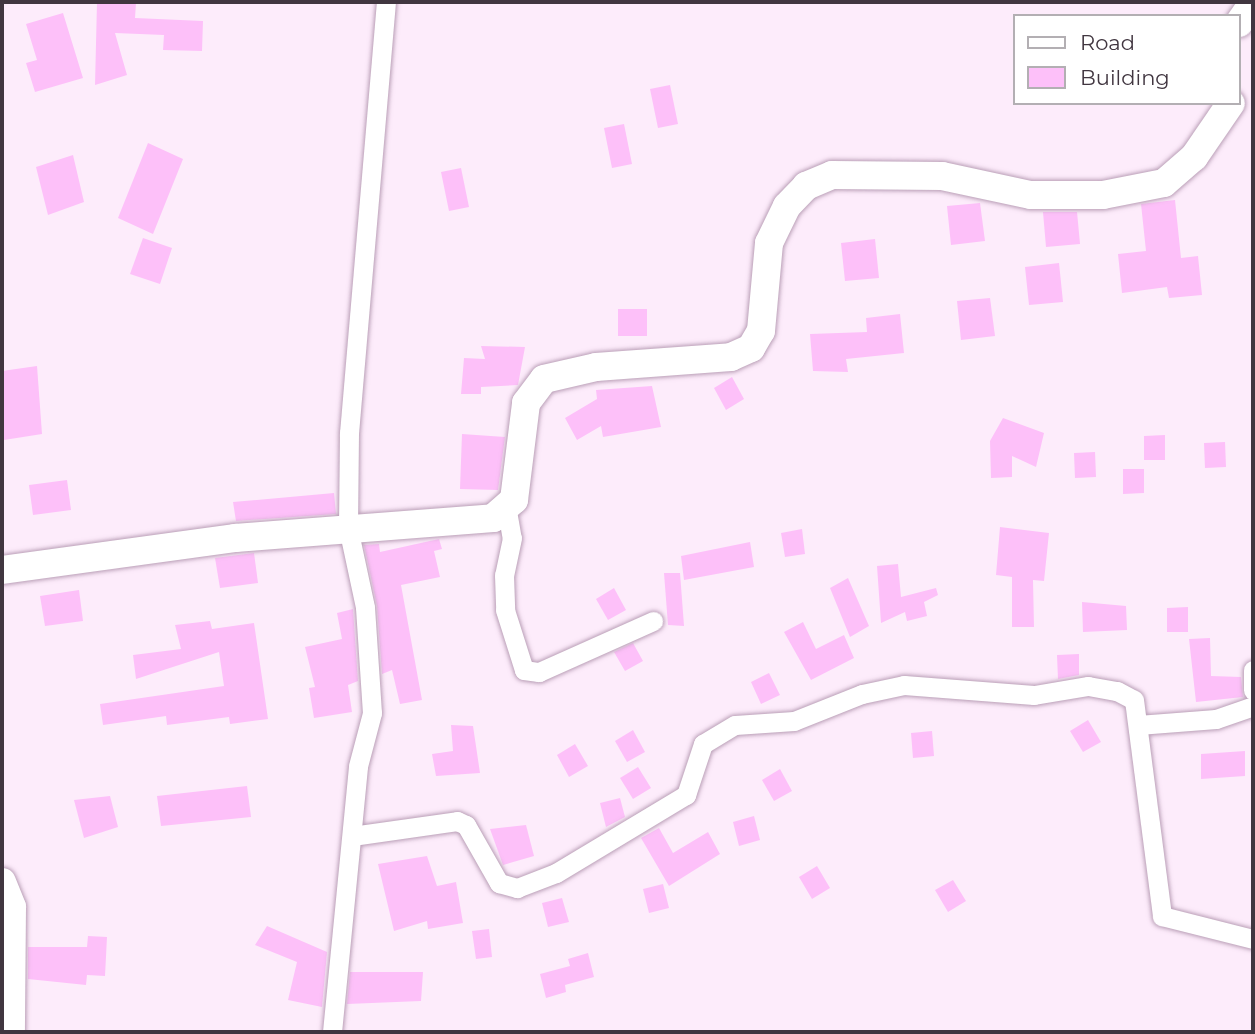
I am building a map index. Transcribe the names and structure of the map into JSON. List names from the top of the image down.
{
  "legend": ["Road", "Building"]
}
